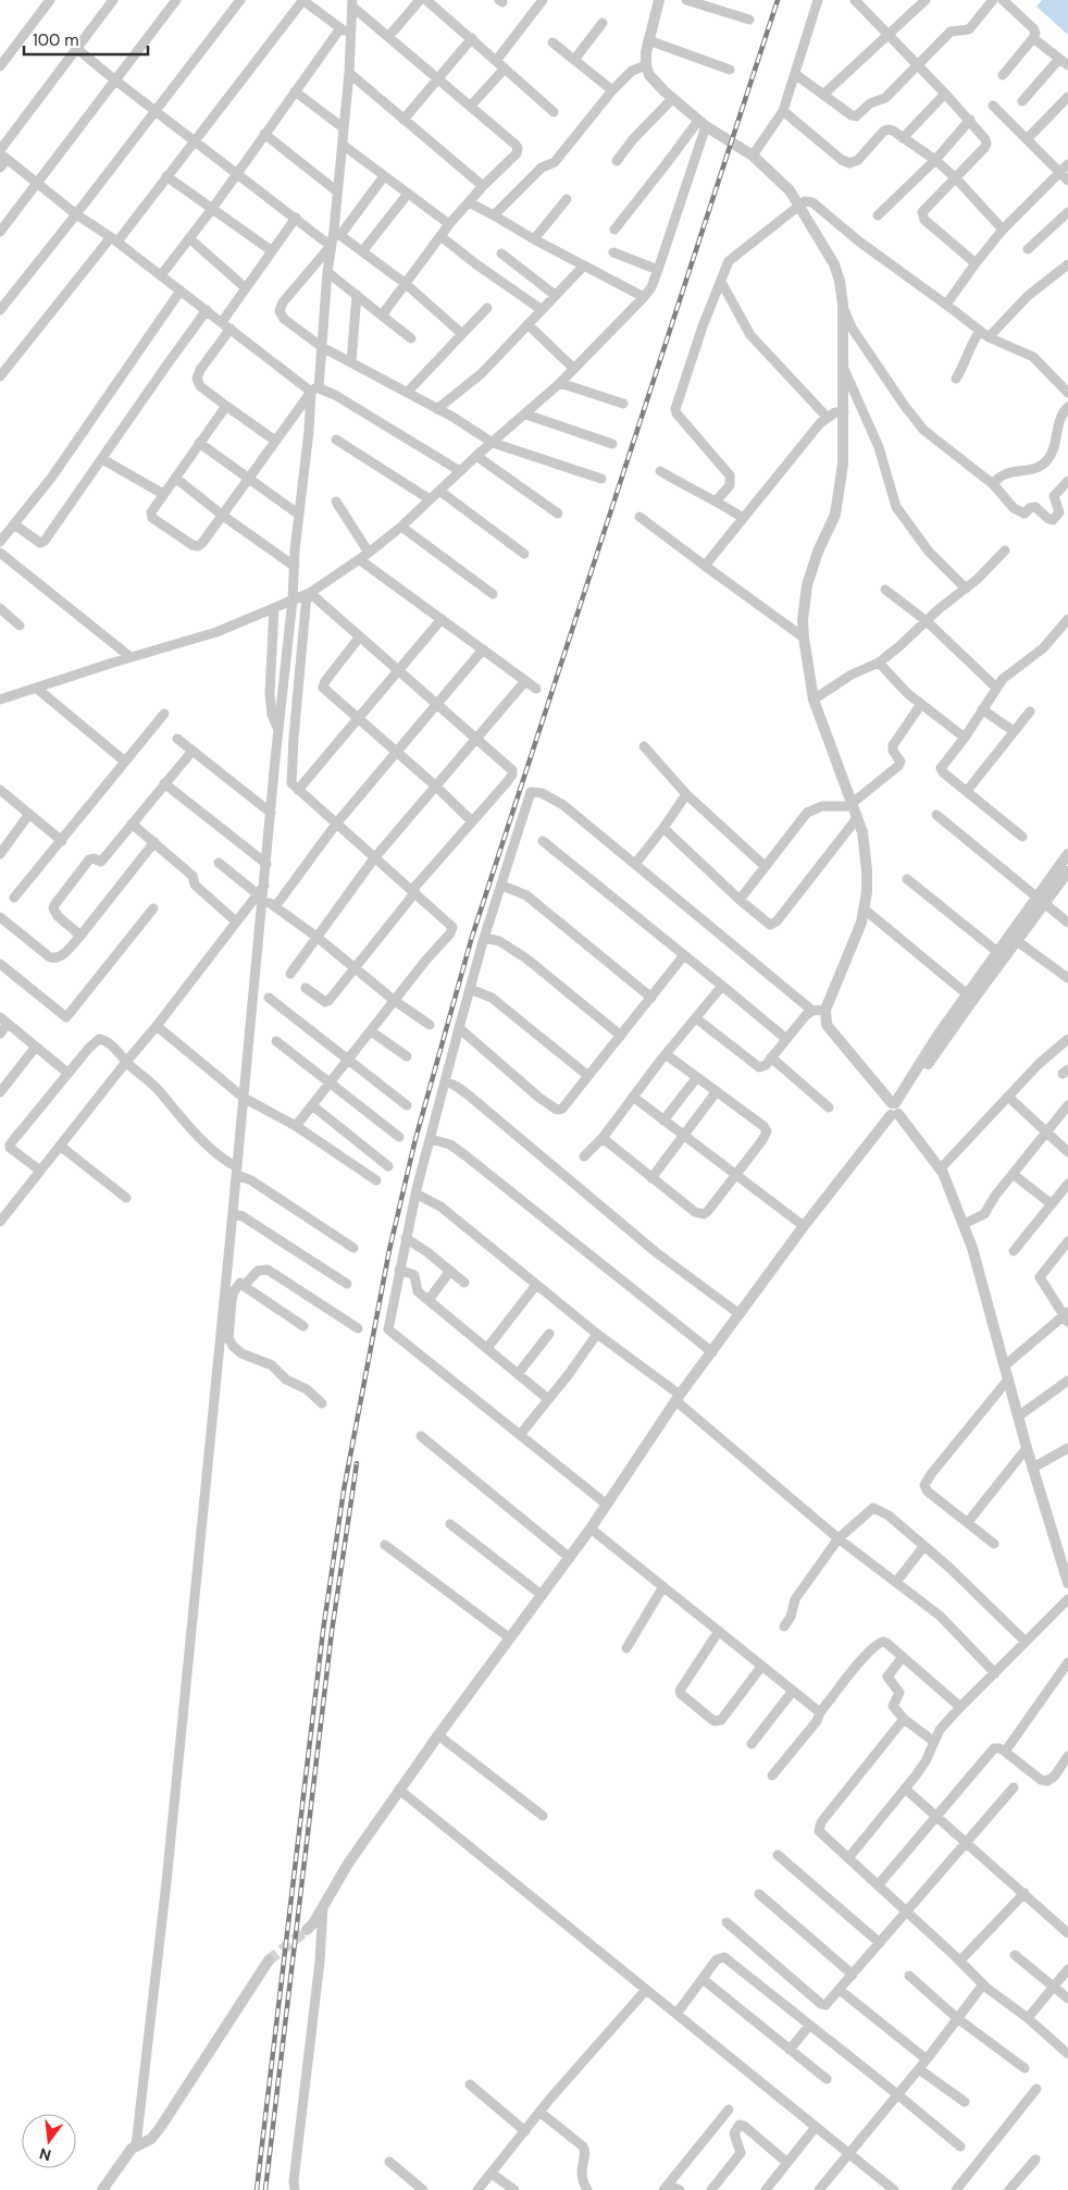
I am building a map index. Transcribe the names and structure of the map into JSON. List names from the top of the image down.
{
  "scale_bar": "100 m",
  "north": "bottom"
}
